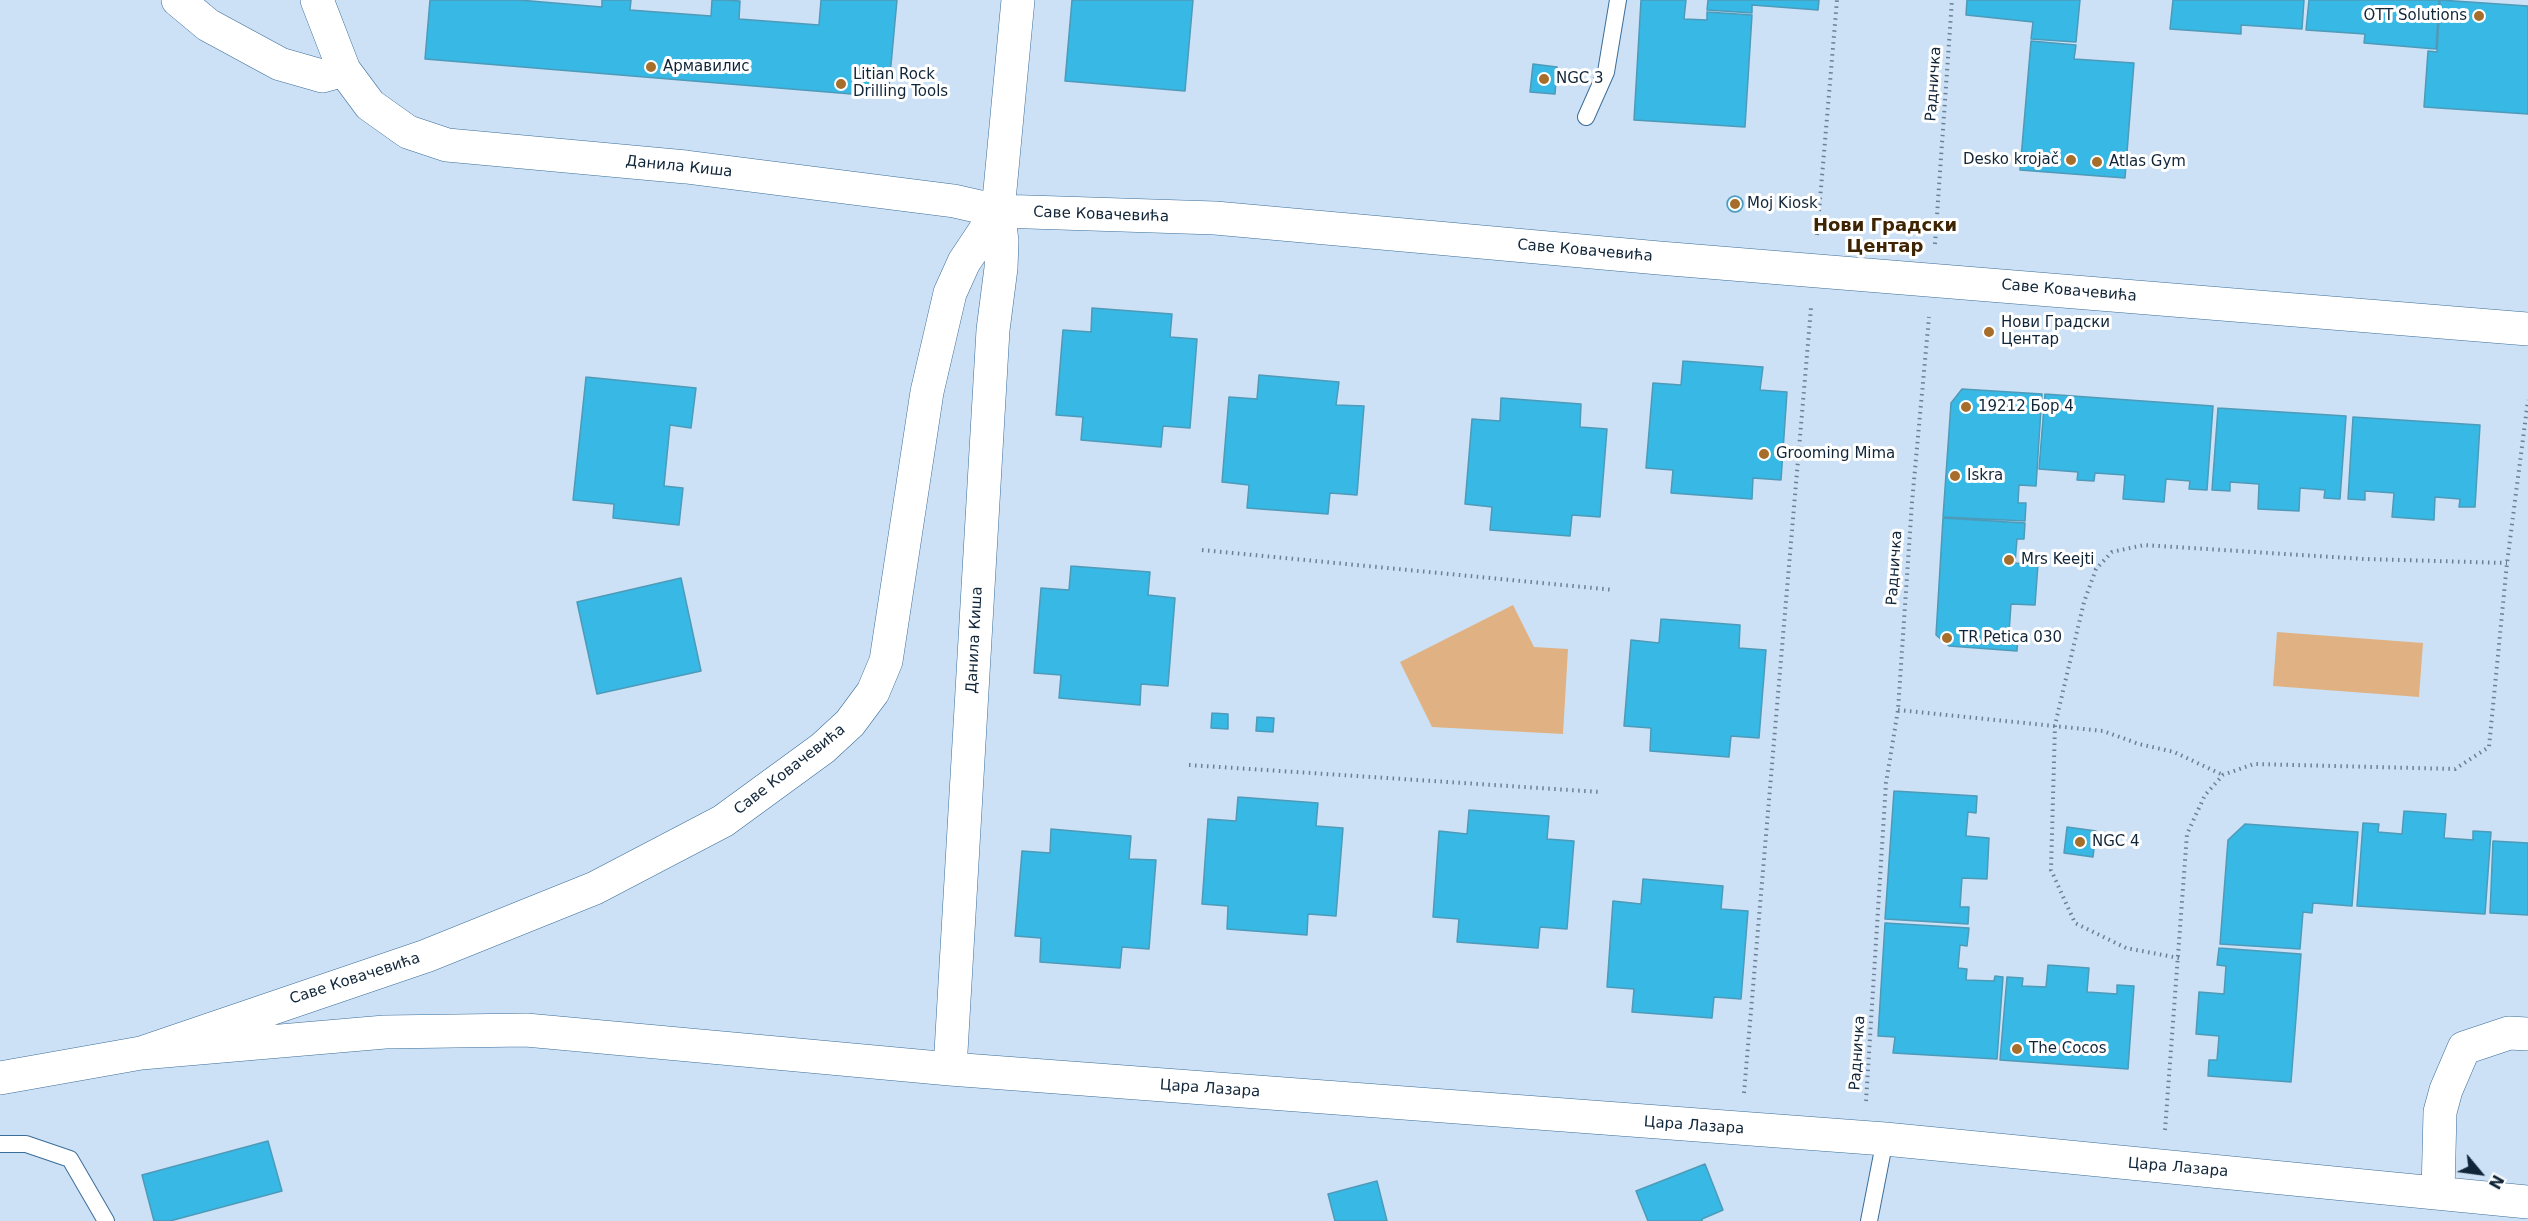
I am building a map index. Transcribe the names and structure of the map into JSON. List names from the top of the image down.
{
  "streets": {
    "street": ["Данила Киша", "Саве Ковачевића", "Цара Лазара"],
    "path": ["Радничка"]
  },
  "crossings": [
    ["Радничка", "Саве Ковачевића"],
    ["Радничка", "Цара Лазара"],
    ["Данила Киша", "Саве Ковачевића"],
    ["Данила Киша", "Цара Лазара"],
    ["Саве Ковачевића", "Цара Лазара"]
  ],
  "districts": ["Нови Градски Центар"],
  "places": [
    "OTT Solutions",
    "Армавилис",
    "NGC 3",
    "Litian Rock Drilling Tools",
    "Desko krojač",
    "Atlas Gym",
    "Moj Kiosk",
    "Нови Градски Центар",
    "19212 Бор 4",
    "Grooming Mima",
    "Iskra",
    "Mrs Keejti",
    "TR Petica 030",
    "NGC 4",
    "The Cocos"
  ],
  "north": "bottom right"
}
